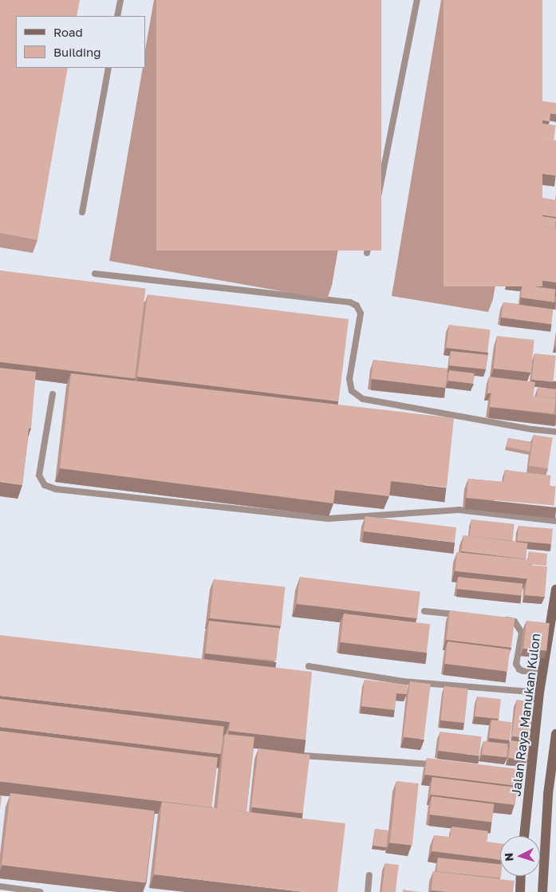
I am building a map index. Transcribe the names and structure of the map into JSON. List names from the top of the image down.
{
  "streets": {
    "main road": ["Jalan Raya Manukan Kulon"]
  },
  "legend": ["Road", "Building"],
  "north": "left"
}
